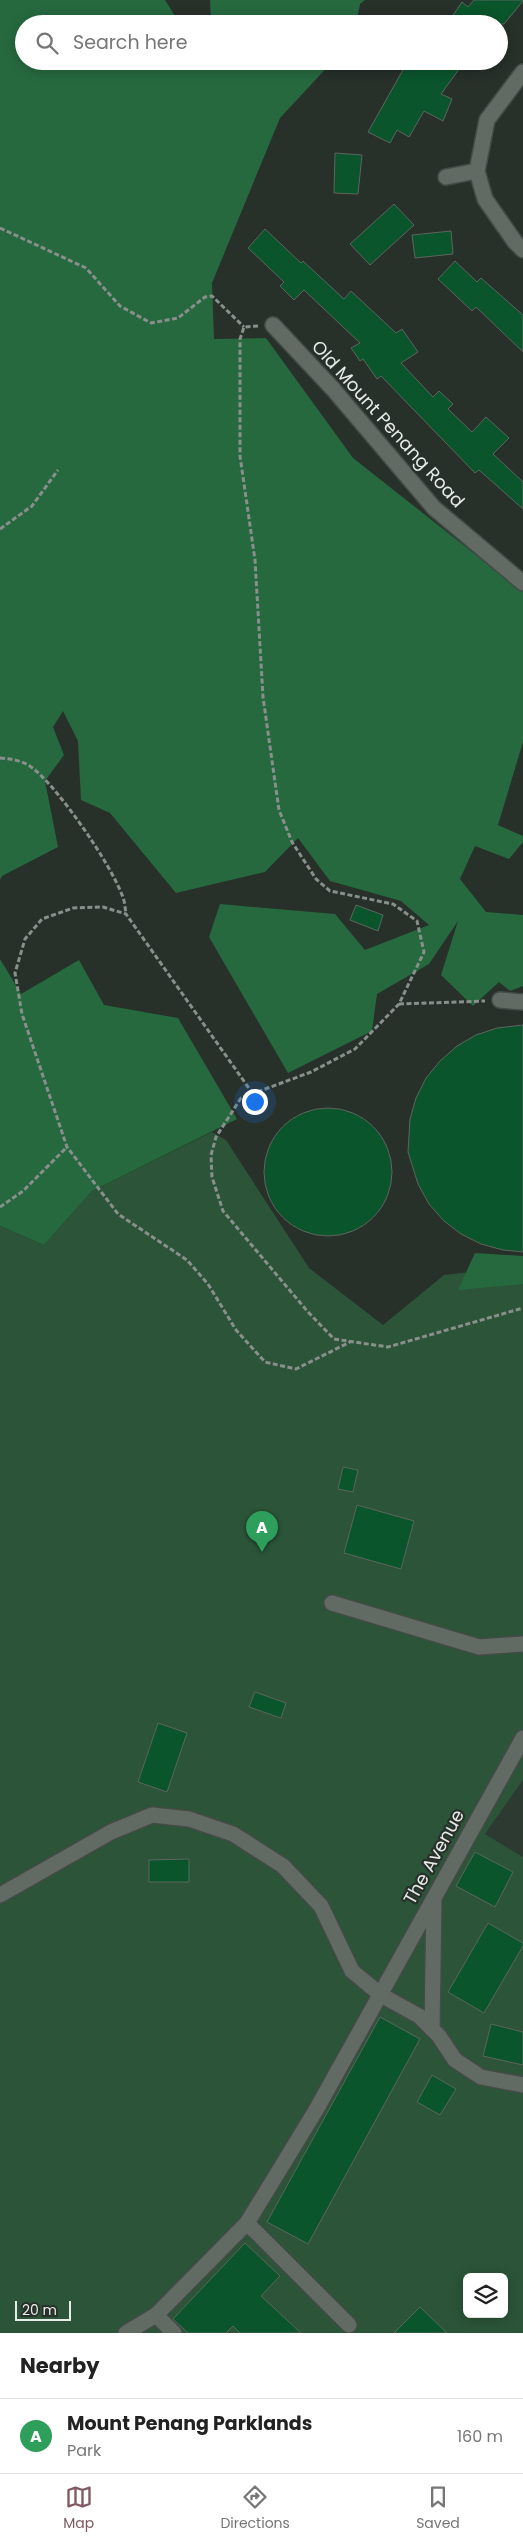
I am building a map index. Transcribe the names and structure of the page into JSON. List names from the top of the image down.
{
  "streets": {
    "street": ["Old Mount Penang Road", "The Avenue"]
  },
  "scale_bar": "20 m",
  "page": {
    "search": "Search here",
    "pins": "A",
    "scale": "20 m",
    "heading": "Nearby",
    "list": [
      {
        "mark": "A",
        "name": "Mount Penang Parklands",
        "note": "Park",
        "value": "160 m"
      }
    ],
    "nav": ["Map", "Directions", "Saved"]
  }
}
